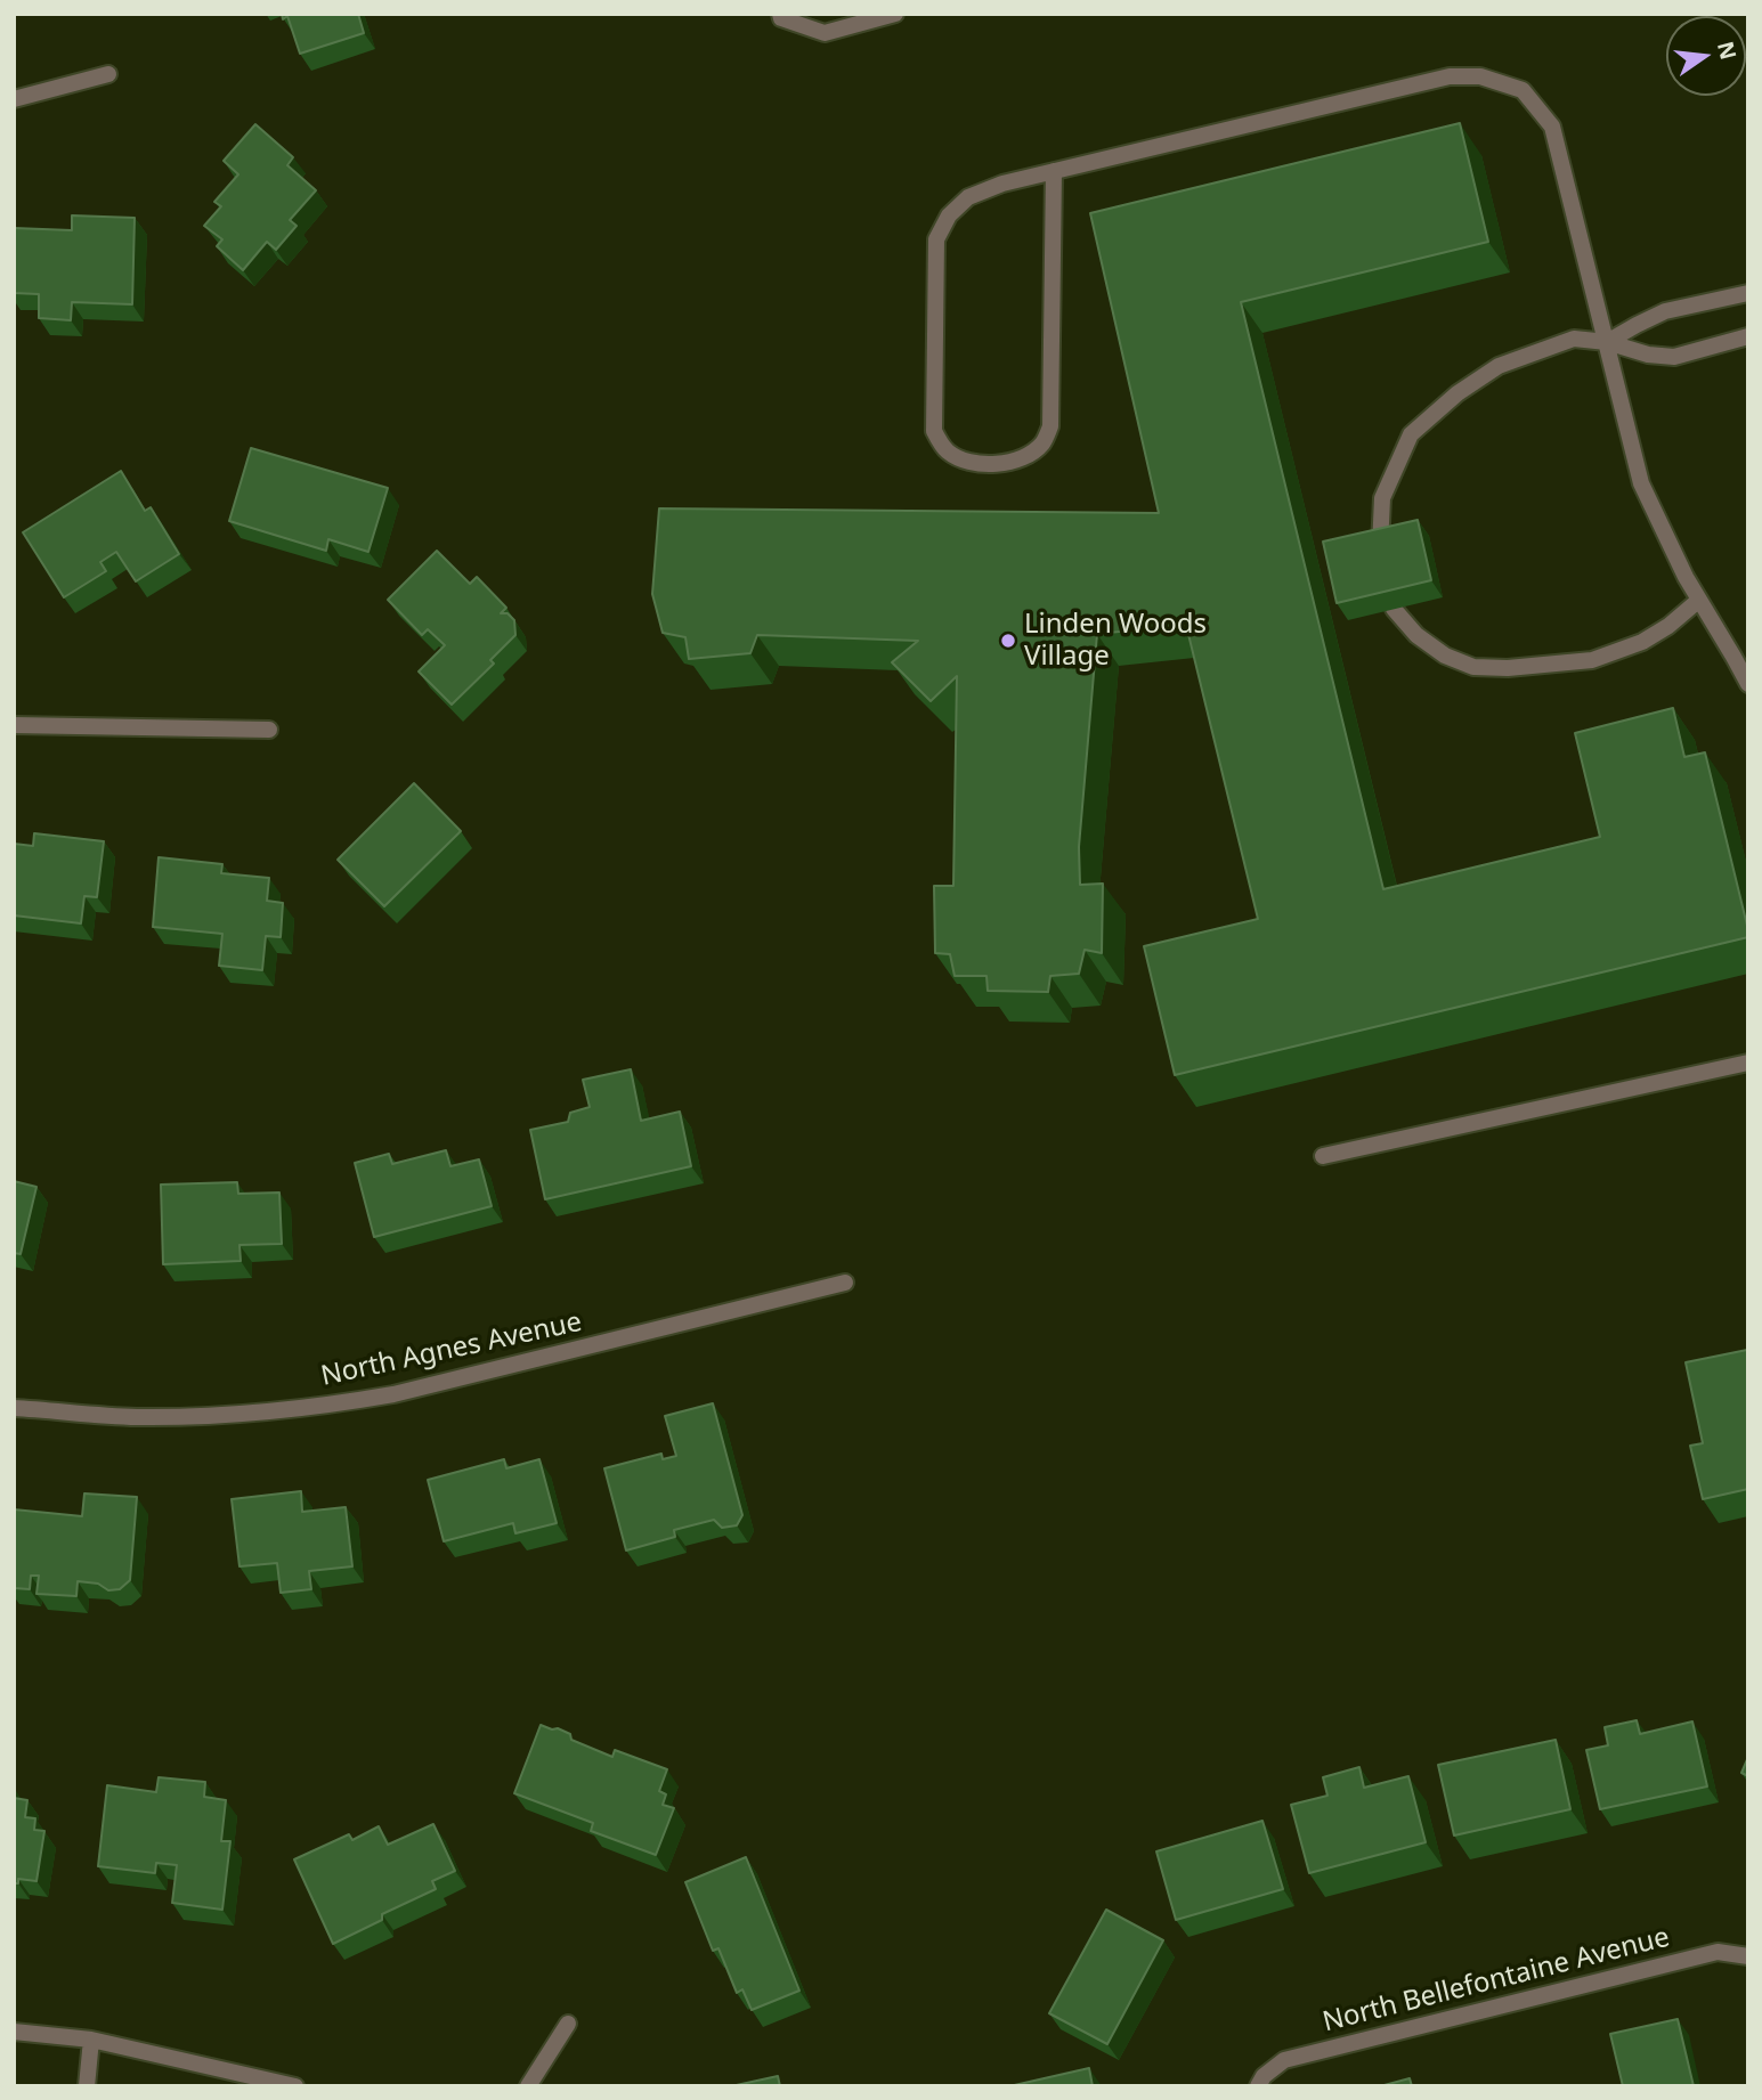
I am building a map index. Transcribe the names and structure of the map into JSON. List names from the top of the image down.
{
  "streets": {
    "street": ["North Agnes Avenue", "North Bellefontaine Avenue"]
  },
  "places": ["Linden Woods Village"],
  "north": "right"
}
